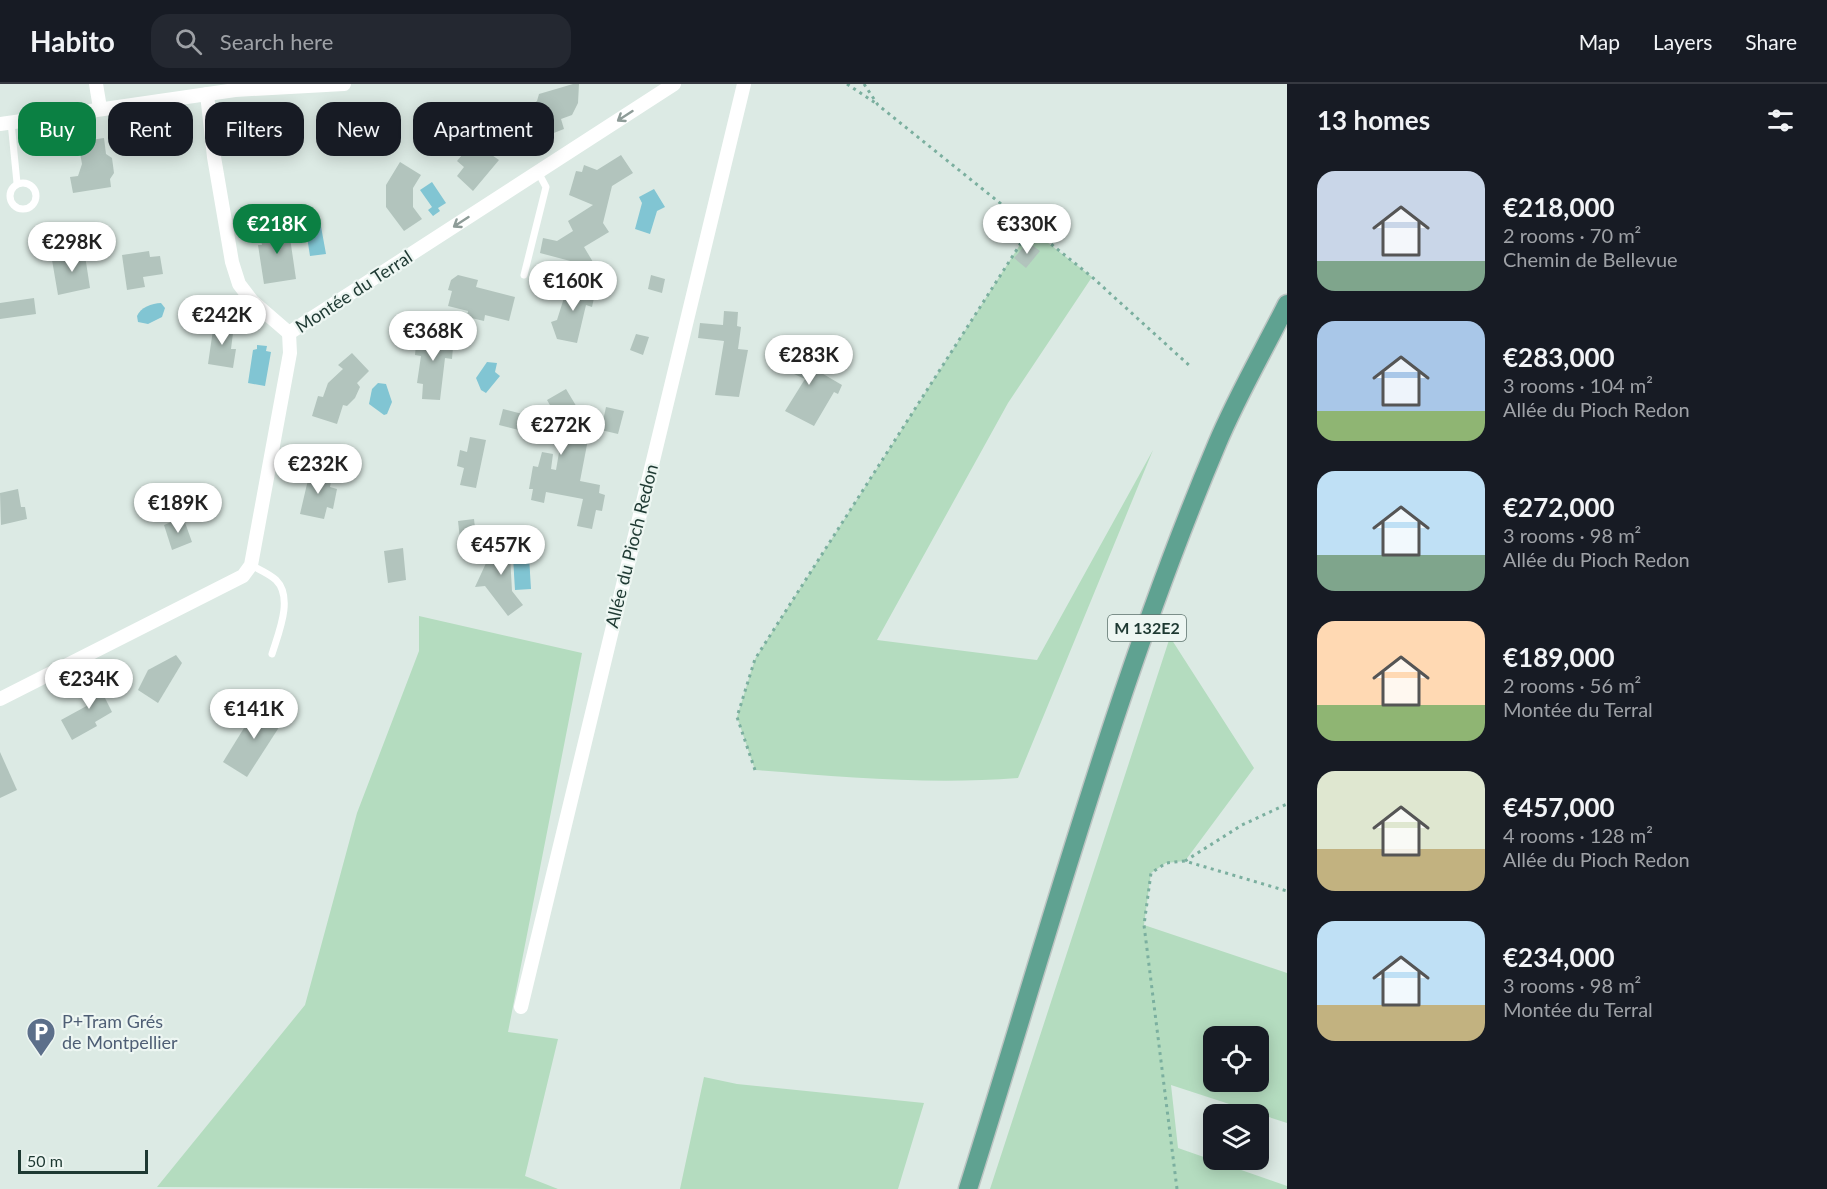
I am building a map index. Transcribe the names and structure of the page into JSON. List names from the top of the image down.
{
  "streets": {
    "main road": ["M 132E2"],
    "street": ["Montée du Terral", "Allée du Pioch Redon"]
  },
  "one_way": ["Montée du Terral"],
  "places": {
    "parking": ["P+Tram Grés de Montpellier"]
  },
  "scale_bar": "50 m",
  "page": {
    "header": "Habito",
    "search": "Search here",
    "nav": ["Map", "Layers", "Share"],
    "heading": "13 homes",
    "chip": [
      "Buy",
      "Rent",
      "Filters",
      "New",
      "Apartment"
    ],
    "list": [
      {
        "name": "€218,000",
        "note": "2 rooms · 70 m² · Chemin de Bellevue"
      },
      {
        "name": "€283,000",
        "note": "3 rooms · 104 m² · Allée du Pioch Redon"
      },
      {
        "name": "€272,000",
        "note": "3 rooms · 98 m² · Allée du Pioch Redon"
      },
      {
        "name": "€189,000",
        "note": "2 rooms · 56 m² · Montée du Terral"
      },
      {
        "name": "€457,000",
        "note": "4 rooms · 128 m² · Allée du Pioch Redon"
      },
      {
        "name": "€234,000",
        "note": "3 rooms · 98 m² · Montée du Terral"
      }
    ],
    "price": [
      "€218K",
      "€330K",
      "€298K",
      "€160K",
      "€242K",
      "€368K",
      "€283K",
      "€272K",
      "€232K",
      "€189K",
      "€457K",
      "€234K",
      "€141K"
    ],
    "scale": "50 m"
  }
}
